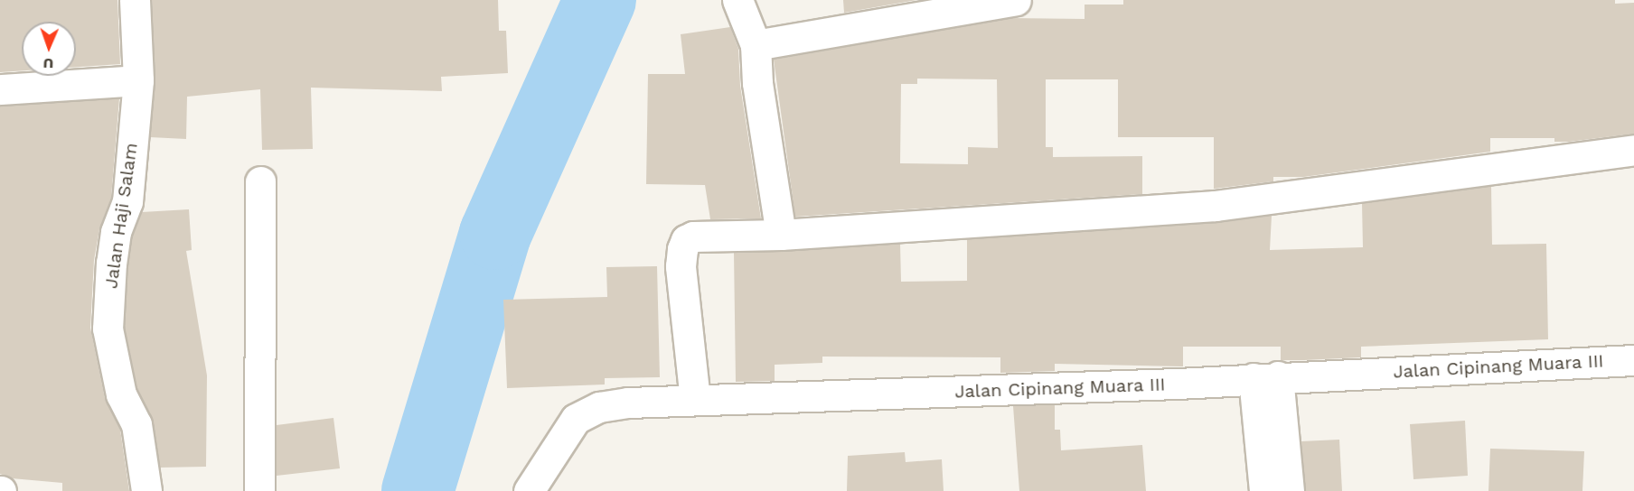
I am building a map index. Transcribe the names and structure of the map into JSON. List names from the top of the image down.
{
  "streets": {
    "street": ["Jalan Haji Salam", "Jalan Cipinang Muara III"]
  },
  "north": "bottom"
}
